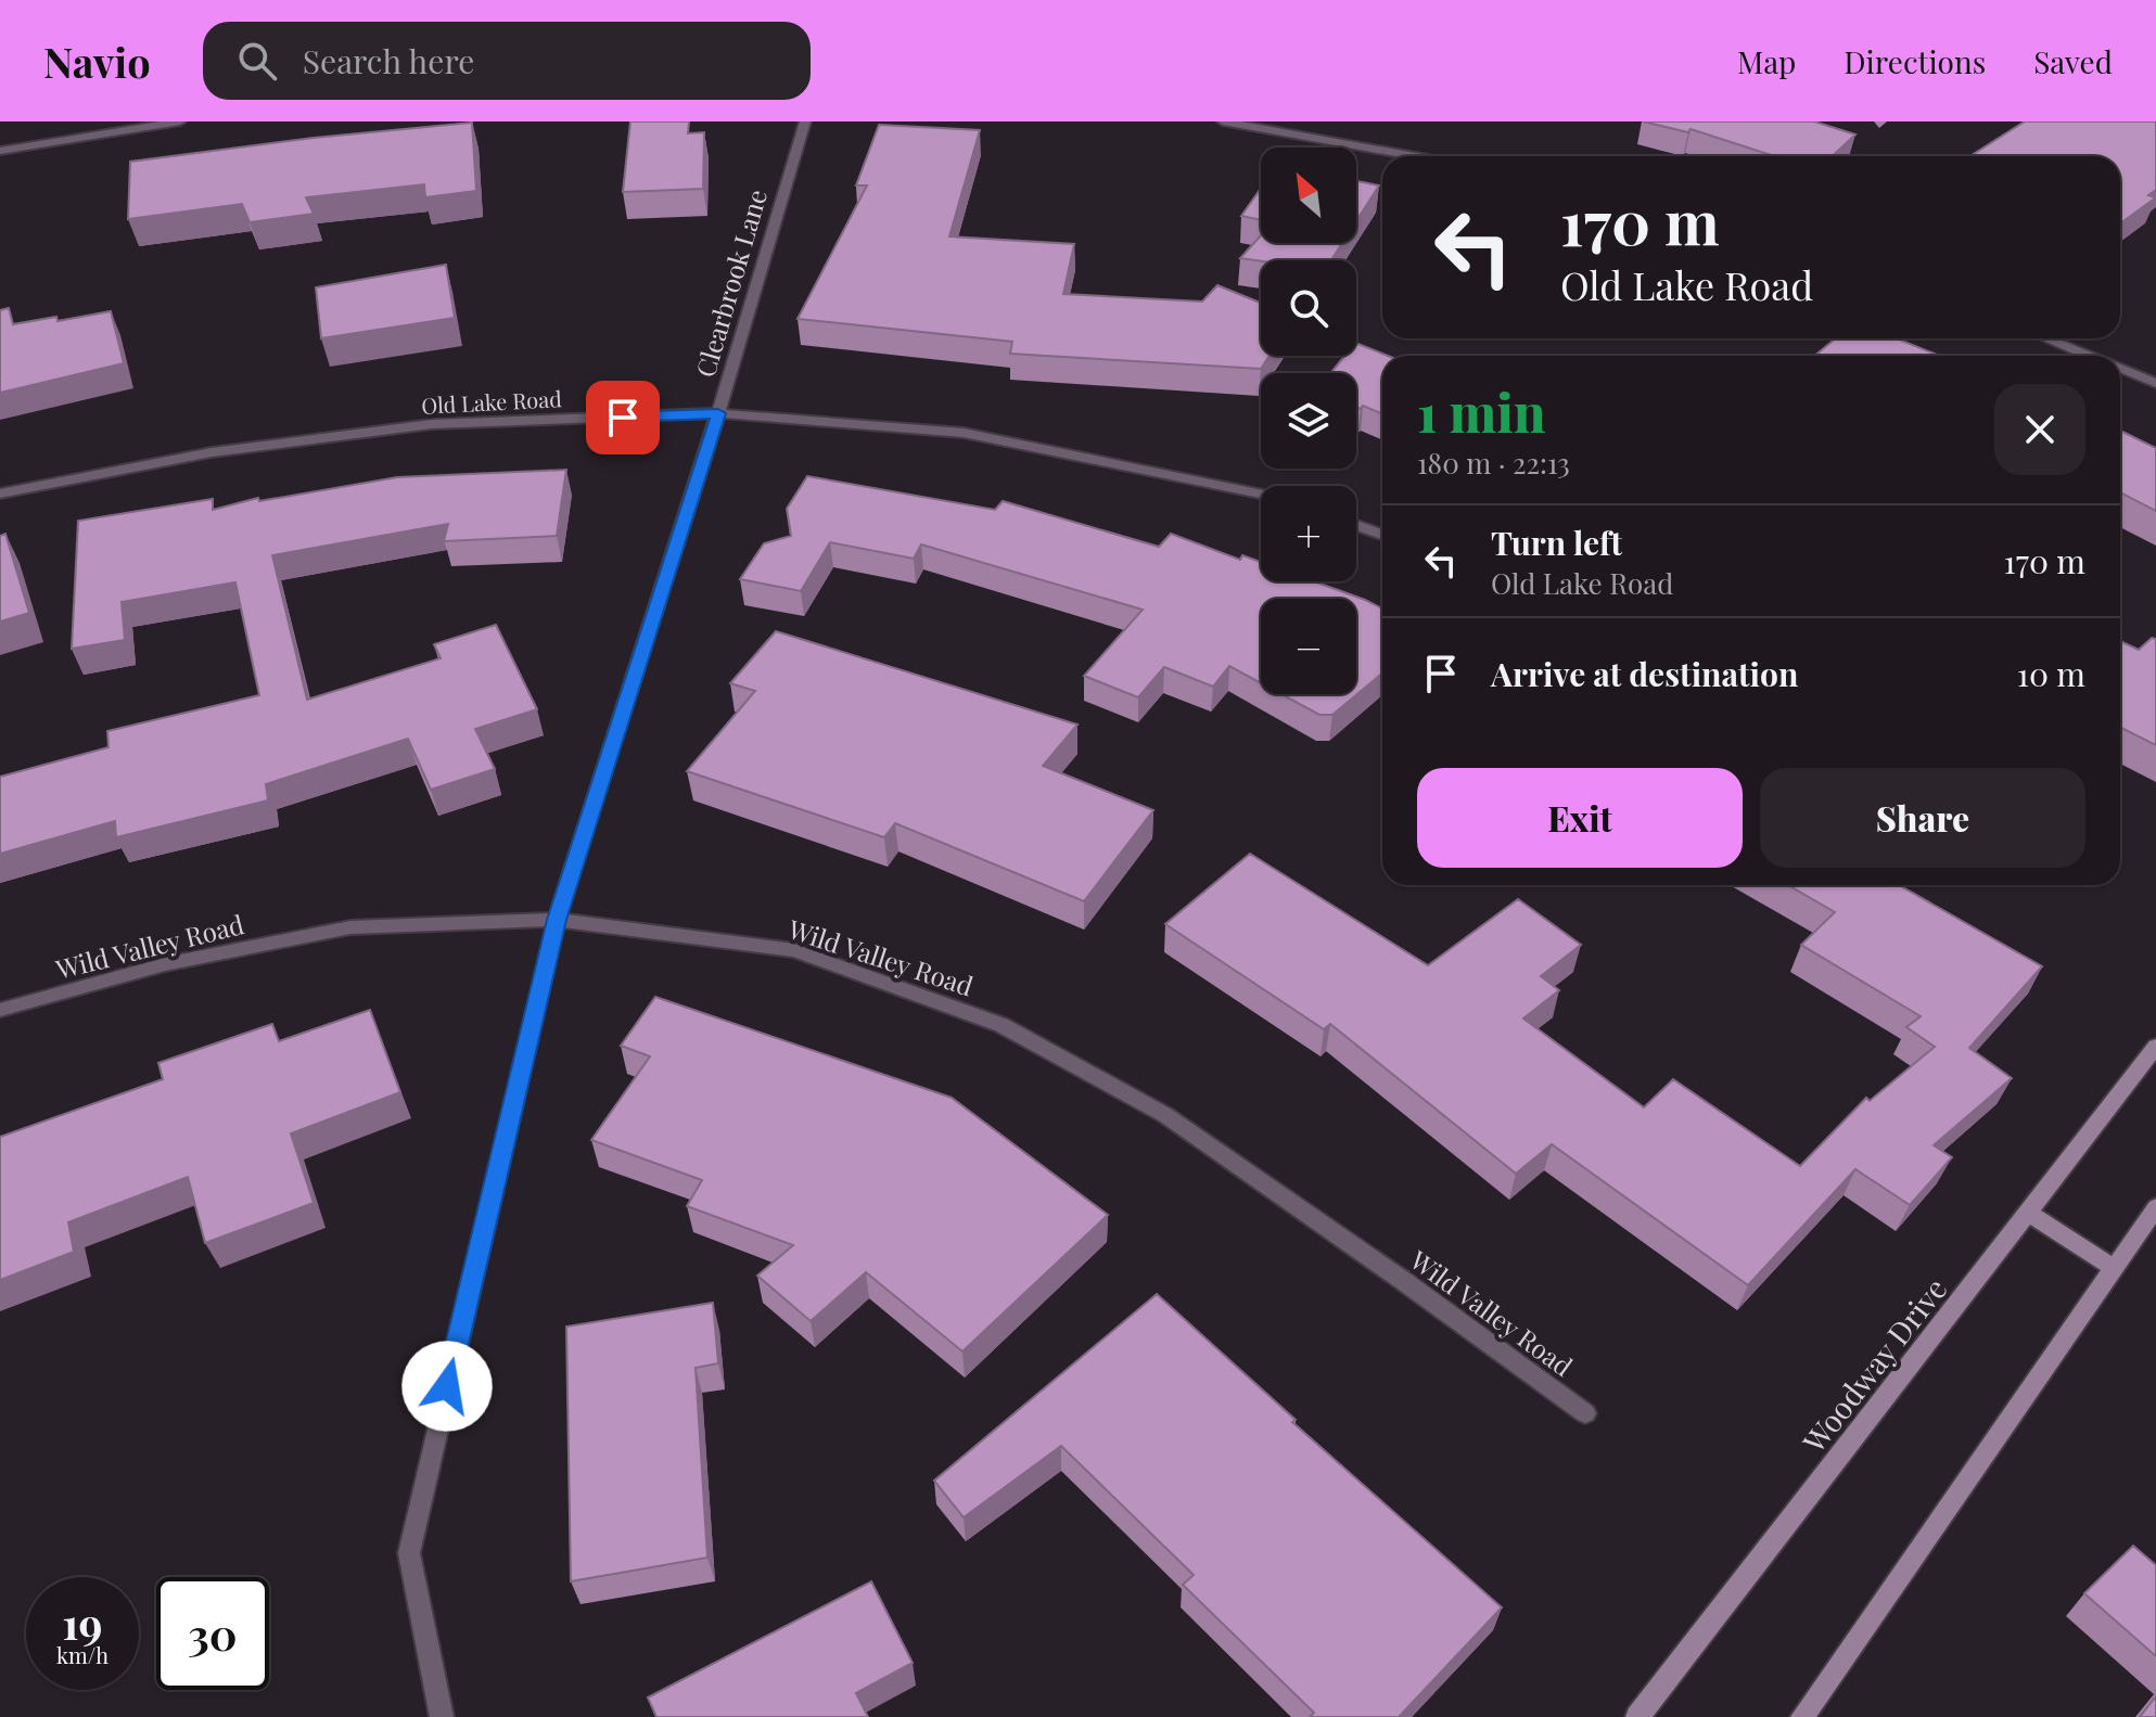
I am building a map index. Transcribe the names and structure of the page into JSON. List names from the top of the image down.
{
  "streets": {
    "main road": ["Woodway Drive"],
    "street": ["Clearbrook Lane", "Old Lake Road", "Wild Valley Road"]
  },
  "crossings": [
    ["Clearbrook Lane", "Old Lake Road"],
    ["Clearbrook Lane", "Wild Valley Road"]
  ],
  "north": "top left",
  "page": {
    "header": "Navio",
    "search": "Search here",
    "nav": ["Map", "Directions", "Saved"],
    "map_buttons": ["+", "−"],
    "turn": ["170 m", "Old Lake Road"],
    "heading": ["1 min", "180 m · 22:13"],
    "list": [
      {
        "name": "Turn left",
        "note": "Old Lake Road",
        "value": "170 m"
      },
      {
        "name": "Arrive at destination",
        "value": "10 m"
      }
    ],
    "buttons": ["Exit", "Share"],
    "speed": "19 km/h",
    "limit": "30"
  }
}
